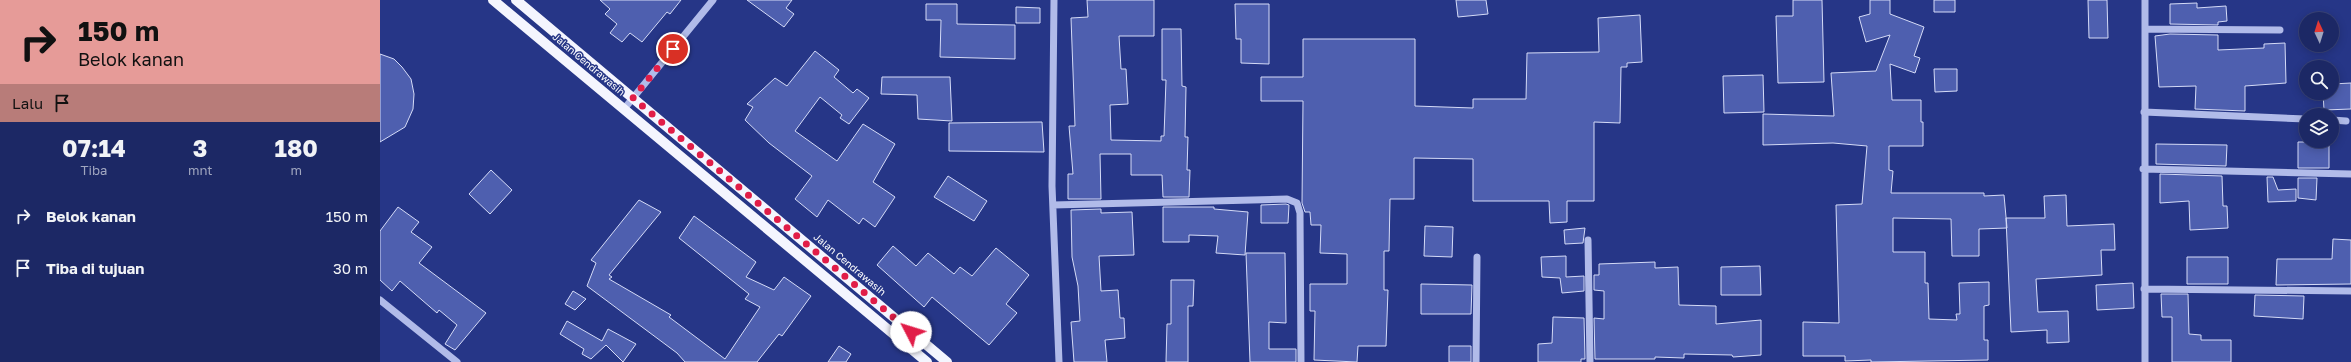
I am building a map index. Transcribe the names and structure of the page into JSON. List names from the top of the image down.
{
  "streets": {
    "main road": ["Jalan Cendrawasih"]
  },
  "north": "top",
  "page": {
    "turn": ["150 m", "Belok kanan"],
    "then": "Lalu",
    "eta": [
      "07:14",
      "Tiba",
      "3",
      "mnt",
      "180",
      "m"
    ],
    "list": [
      {
        "name": "Belok kanan",
        "value": "150 m"
      },
      {
        "name": "Tiba di tujuan",
        "value": "30 m"
      }
    ]
  }
}
